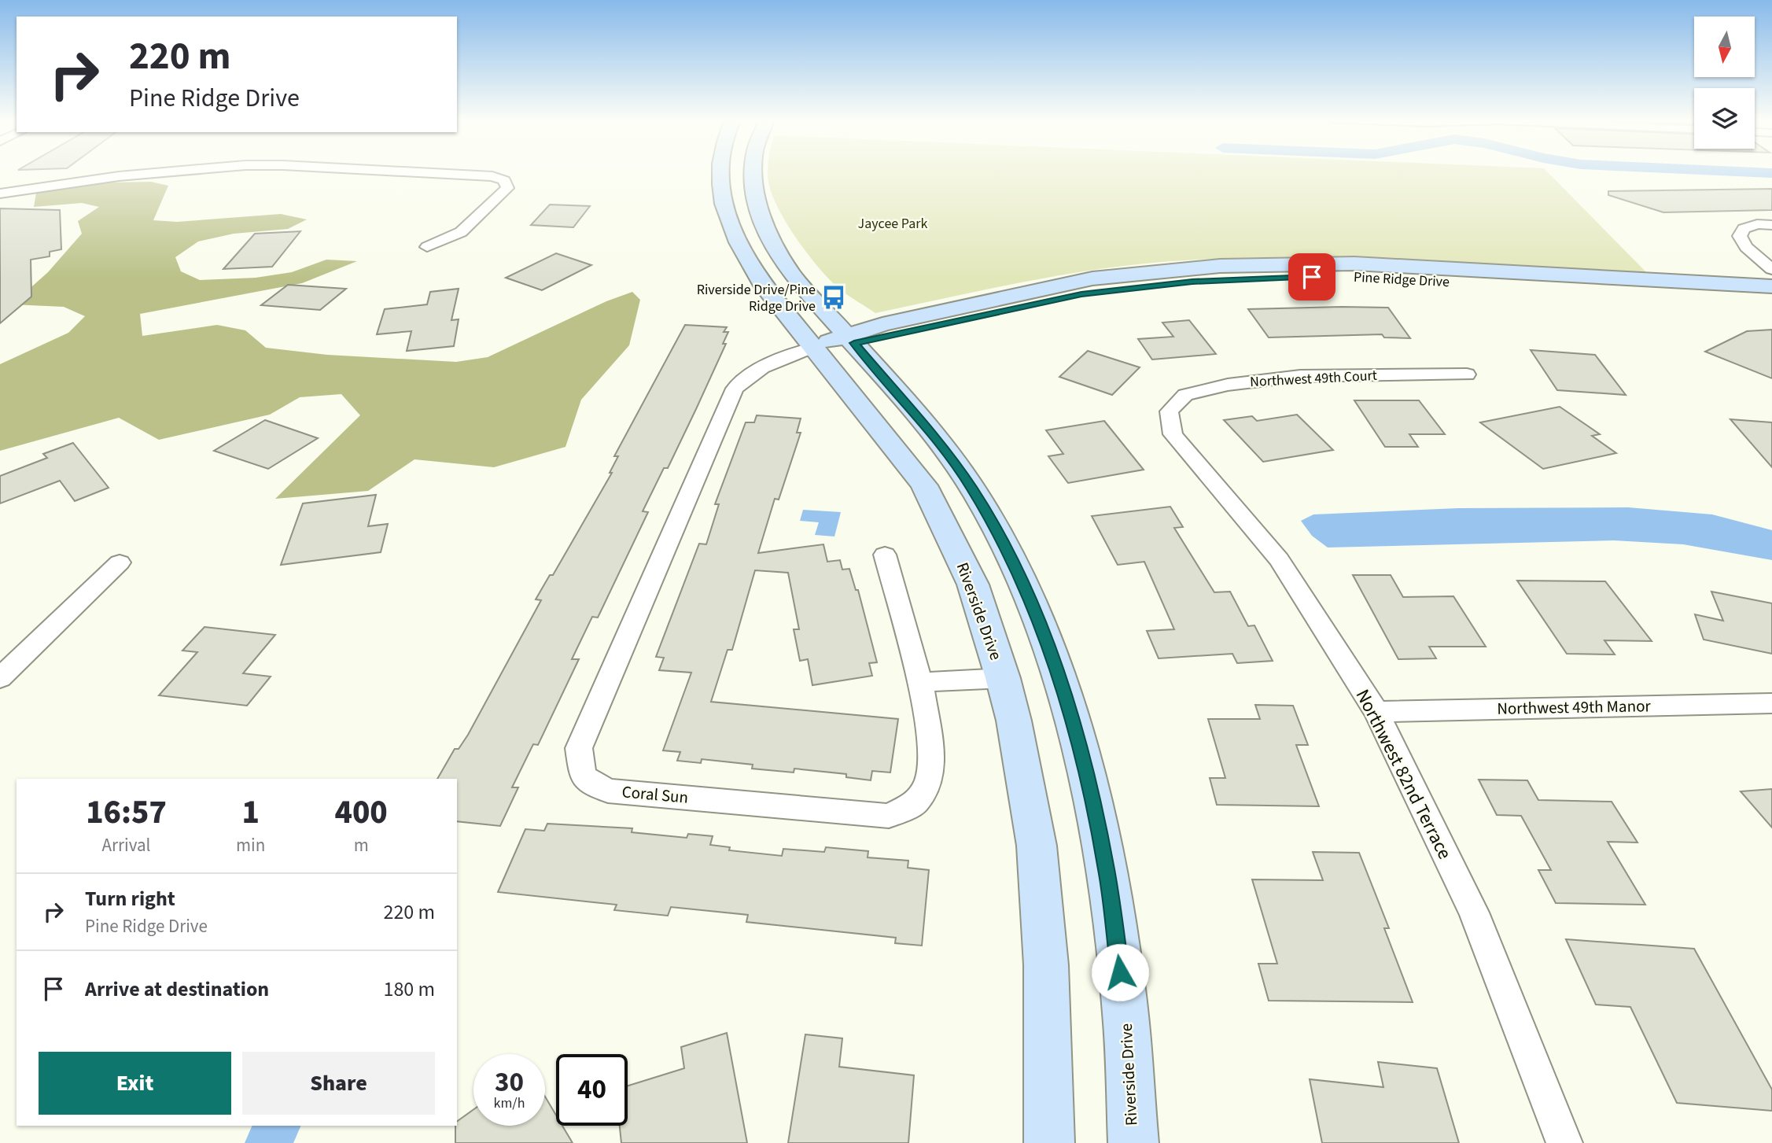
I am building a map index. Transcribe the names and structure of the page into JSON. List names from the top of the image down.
{
  "streets": {
    "street": [
      "Pine Ridge Drive",
      "Northwest 49th Court",
      "Riverside Drive",
      "Northwest 49th Manor",
      "Northwest 82nd Terrace",
      "Coral Sun"
    ]
  },
  "crossings": [
    ["Pine Ridge Drive", "Riverside Drive"],
    ["Pine Ridge Drive", "Coral Sun"],
    ["Northwest 49th Court", "Northwest 82nd Terrace"],
    ["Riverside Drive", "Coral Sun"],
    ["Northwest 49th Manor", "Northwest 82nd Terrace"]
  ],
  "parks": ["Jaycee Park"],
  "places": {
    "bus stop": ["Riverside Drive/Pine Ridge Drive"]
  },
  "north": "bottom",
  "page": {
    "turn": ["220 m", "Pine Ridge Drive"],
    "eta": [
      "16:57",
      "Arrival",
      "1",
      "min",
      "400",
      "m"
    ],
    "list": [
      {
        "name": "Turn right",
        "note": "Pine Ridge Drive",
        "value": "220 m"
      },
      {
        "name": "Arrive at destination",
        "value": "180 m"
      }
    ],
    "buttons": ["Exit", "Share"],
    "speed": "30 km/h",
    "limit": "40"
  }
}
